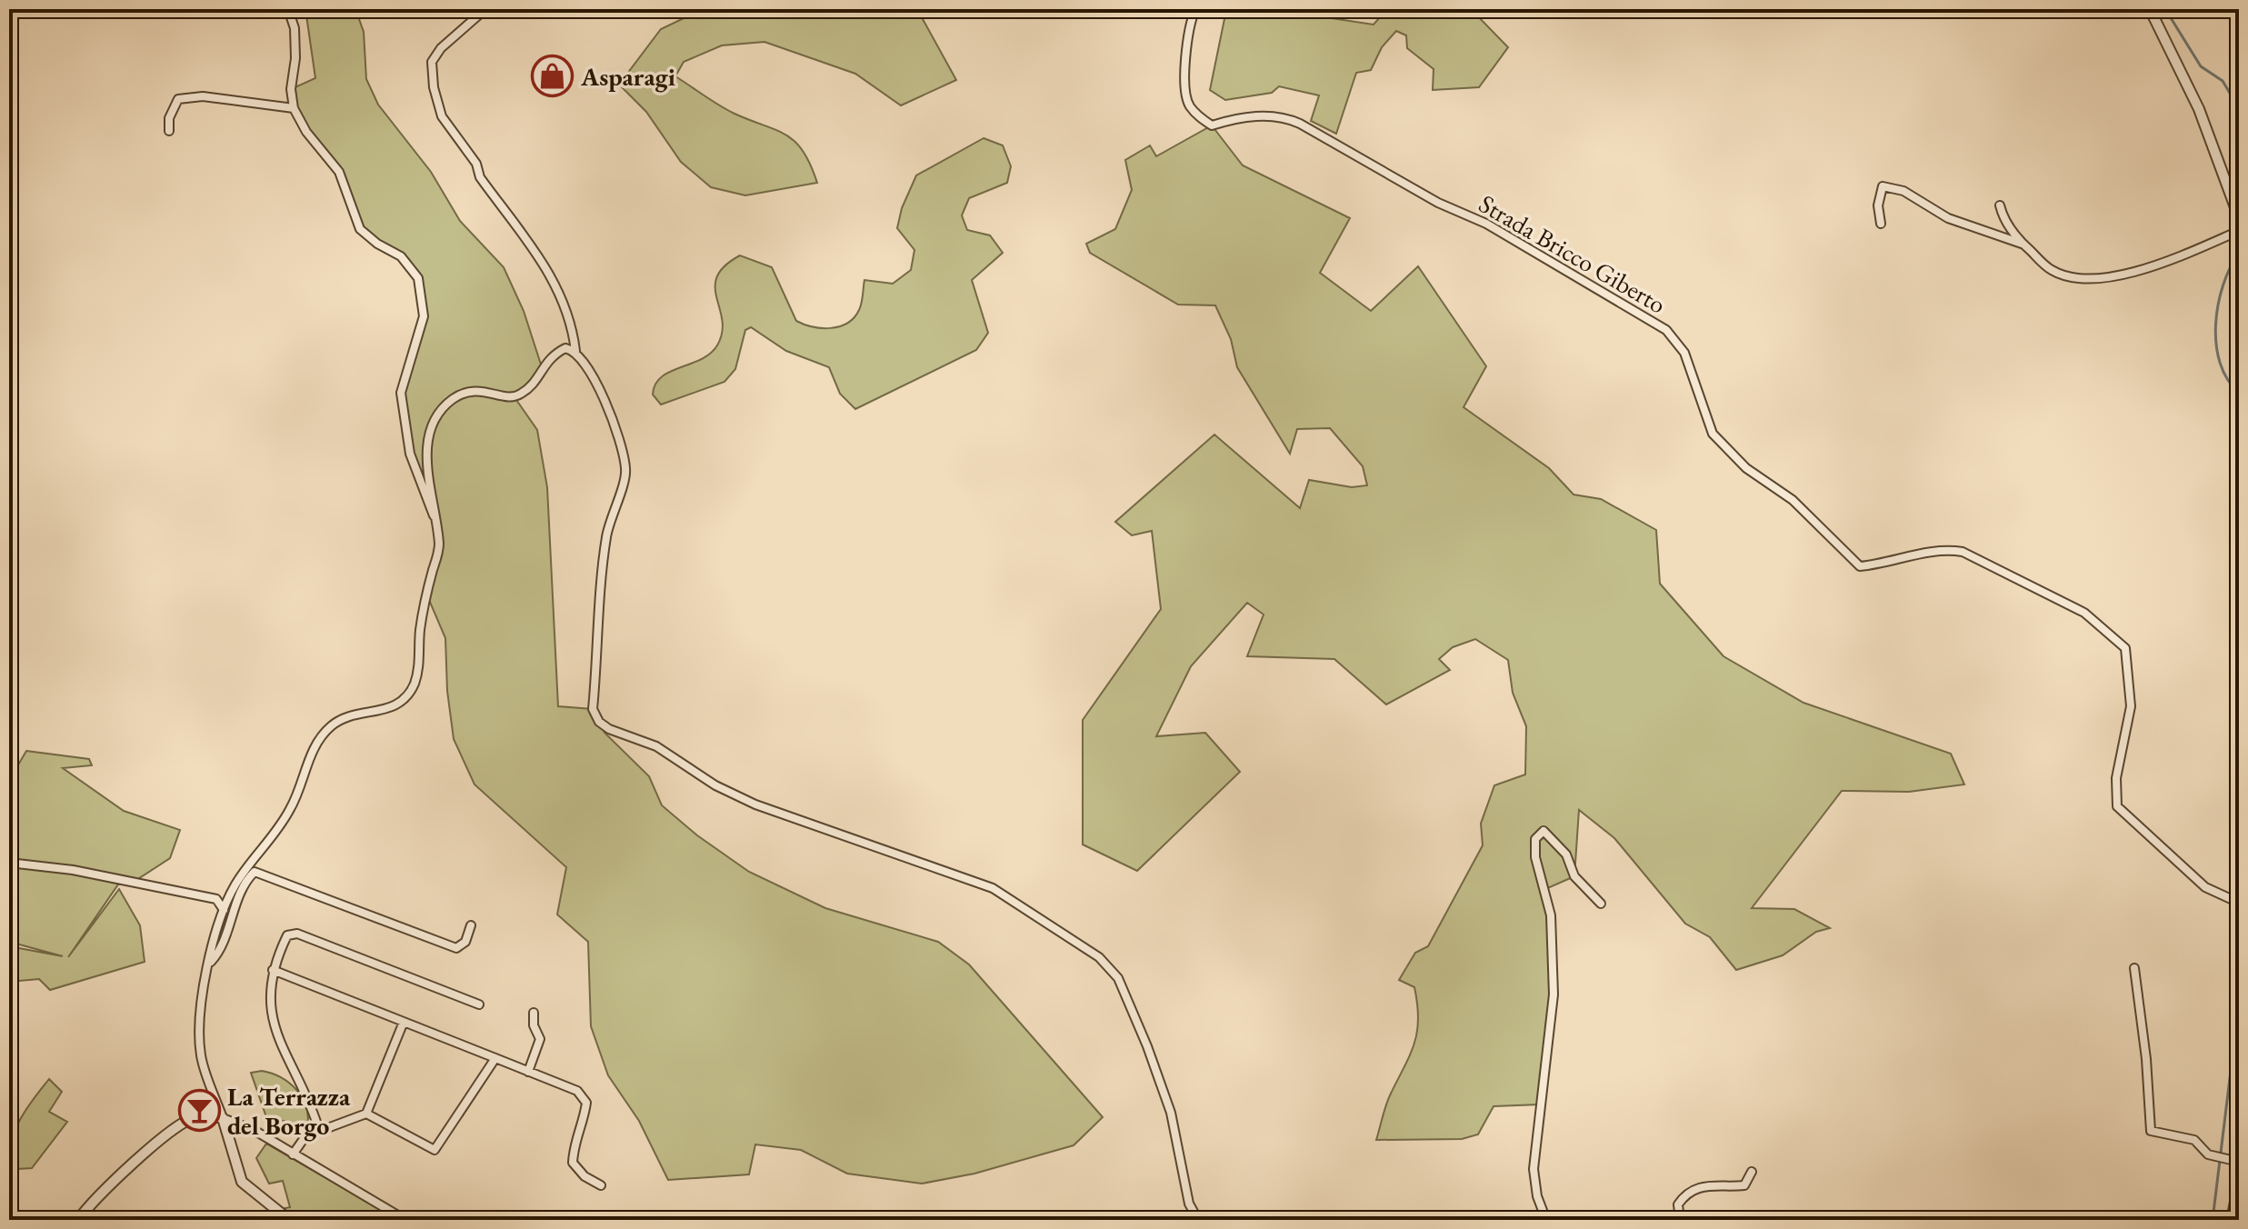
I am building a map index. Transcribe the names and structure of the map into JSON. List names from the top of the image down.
{
  "streets": {
    "street": ["Strada Bricco Giberto"]
  },
  "places": {
    "shop": ["Asparagi"],
    "bar": ["La Terrazza del Borgo"]
  }
}
